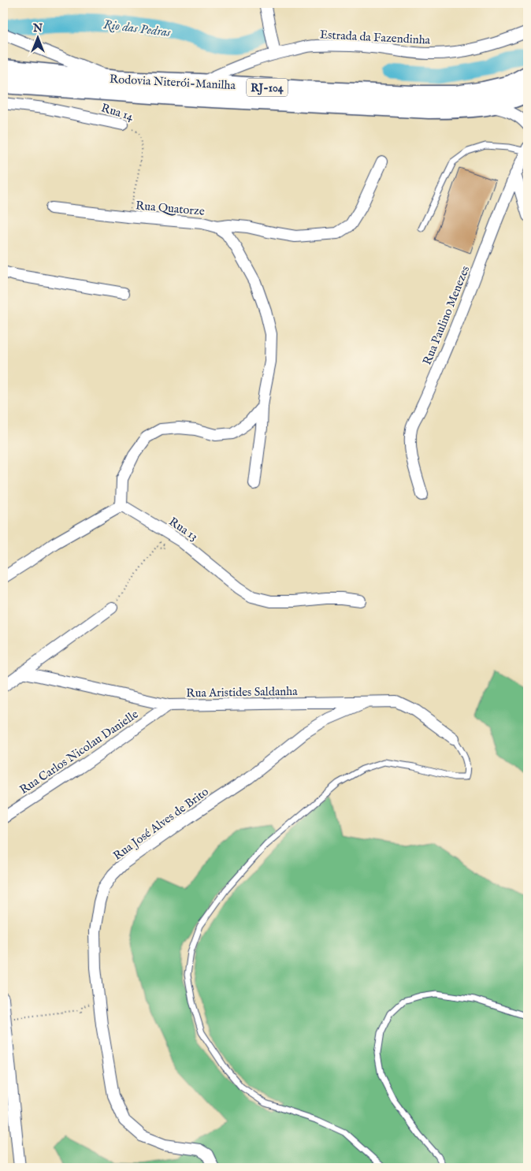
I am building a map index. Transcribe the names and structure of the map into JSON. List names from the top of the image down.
{
  "streets": {
    "highway": ["Rodovia Niterói-Manilha", "RJ-104"],
    "street": [
      "Estrada da Fazendinha",
      "Rua 14",
      "Rua Quatorze",
      "Rua Paulino Menezes",
      "Rua 13",
      "Rua Aristides Saldanha",
      "Rua Carlos Nicolau Danielle",
      "Rua José Alves de Brito"
    ]
  },
  "crossings": [
    ["Estrada da Fazendinha", "Rodovia Niterói-Manilha"],
    ["Rua 14", "Rua Quatorze"],
    ["Rua Quatorze", "Rua 13"],
    ["Rua Aristides Saldanha", "Rua Carlos Nicolau Danielle"],
    ["Rua Aristides Saldanha", "Rua José Alves de Brito"]
  ],
  "water": ["Rio das Pedras"],
  "north": "top"
}
